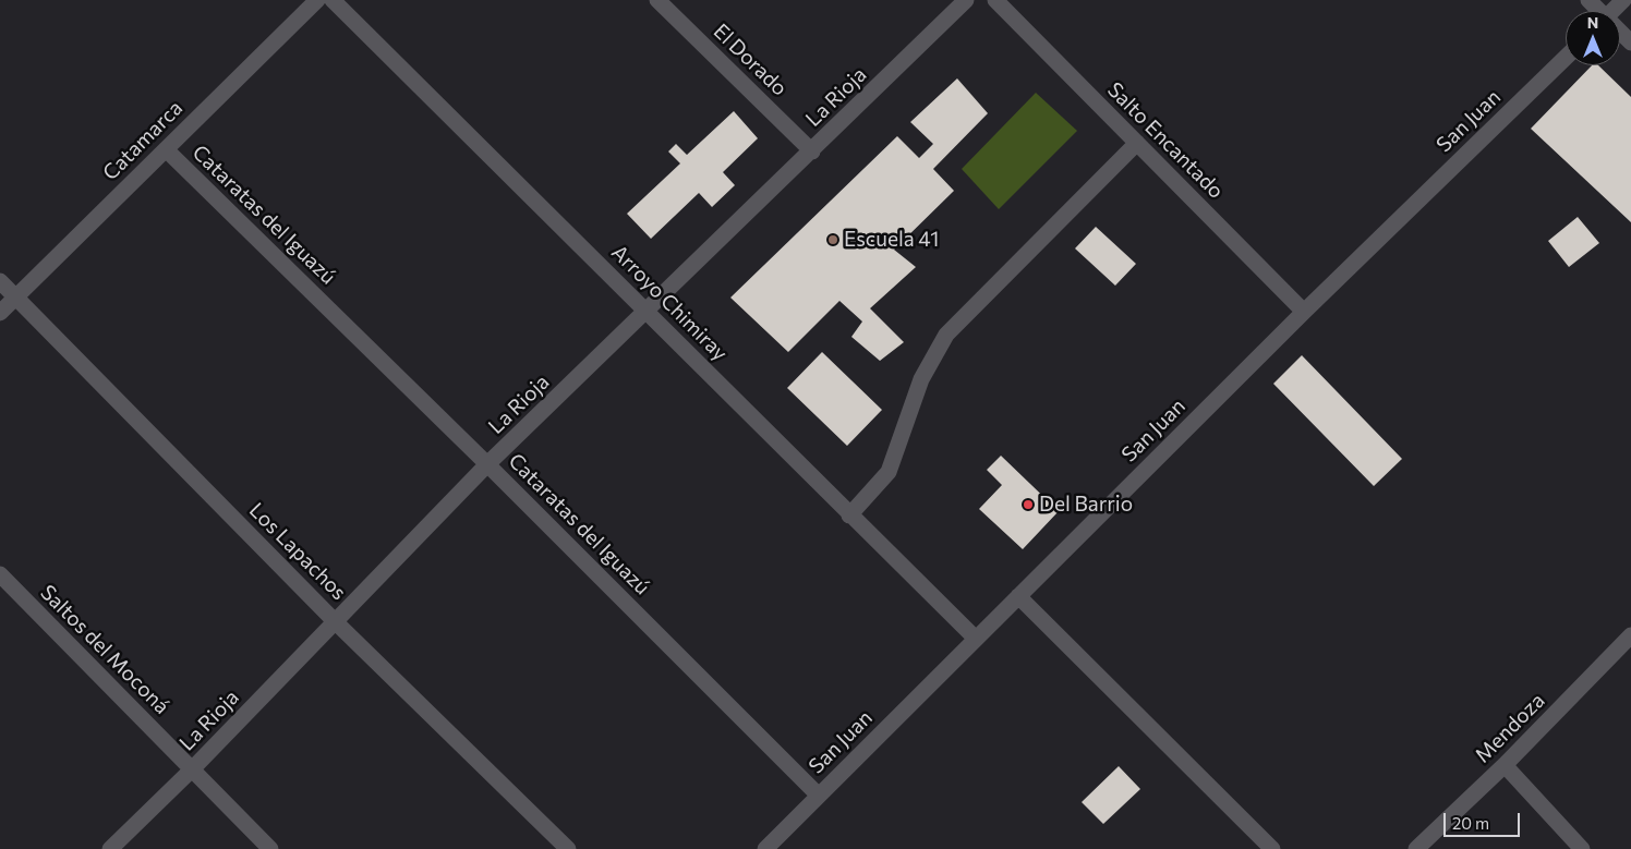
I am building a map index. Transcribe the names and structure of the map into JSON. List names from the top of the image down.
{
  "streets": {
    "street": [
      "El Dorado",
      "La Rioja",
      "San Juan",
      "Catamarca",
      "Salto Encantado",
      "Cataratas del Iguazú",
      "Arroyo Chimiray",
      "Los Lapachos",
      "Saltos del Moconá",
      "Mendoza"
    ]
  },
  "crossings": [
    ["El Dorado", "La Rioja"],
    ["La Rioja", "Cataratas del Iguazú"],
    ["La Rioja", "Arroyo Chimiray"],
    ["La Rioja", "Los Lapachos"],
    ["La Rioja", "Saltos del Moconá"],
    ["San Juan", "Salto Encantado"],
    ["San Juan", "Cataratas del Iguazú"],
    ["San Juan", "Arroyo Chimiray"],
    ["Catamarca", "Cataratas del Iguazú"],
    ["Catamarca", "Los Lapachos"]
  ],
  "places": ["Escuela 41", "Del Barrio"],
  "scale_bar": "20 m",
  "north": "top"
}
